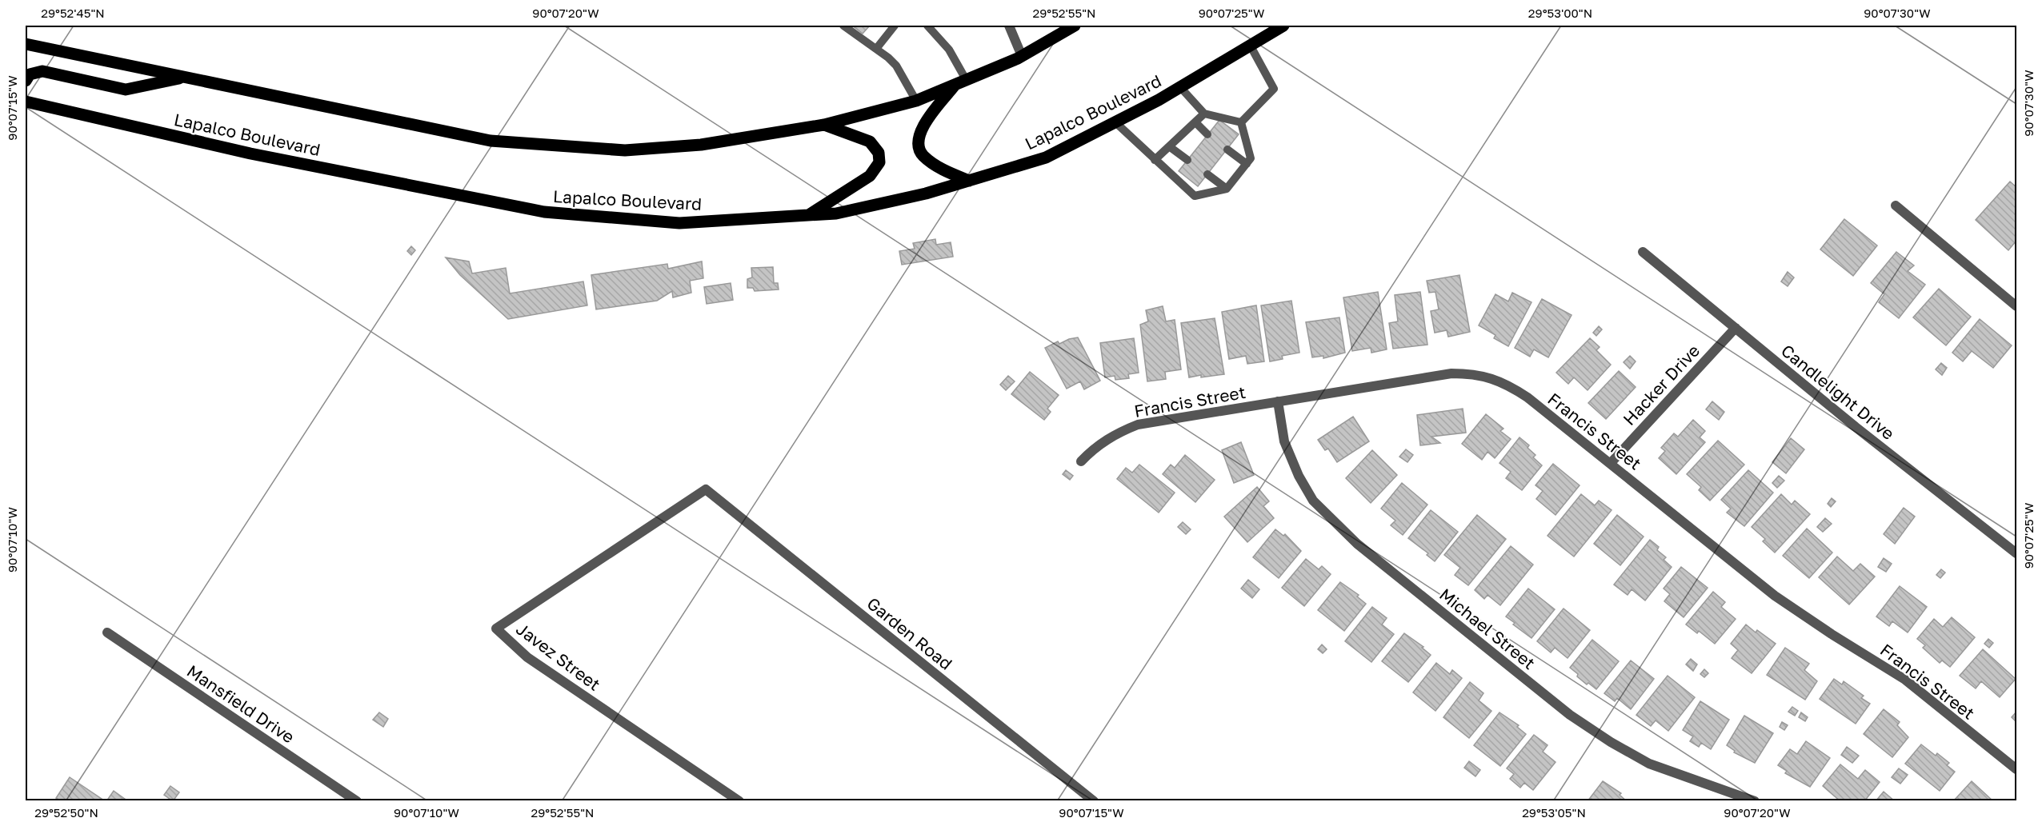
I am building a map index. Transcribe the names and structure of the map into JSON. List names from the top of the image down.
{
  "streets": {
    "main road": ["Lapalco Boulevard"],
    "street": [
      "Hacker Drive",
      "Candlelight Drive",
      "Francis Street",
      "Michael Street",
      "Garden Road",
      "Javez Street",
      "Mansfield Drive"
    ]
  },
  "crossings": [
    ["Hacker Drive", "Candlelight Drive"],
    ["Hacker Drive", "Francis Street"],
    ["Francis Street", "Michael Street"],
    ["Garden Road", "Javez Street"]
  ],
  "coordinates": [
    "29°52'45\"N",
    "90°07'20\"W",
    "29°52'55\"N",
    "90°07'25\"W",
    "29°53'00\"N",
    "90°07'30\"W",
    "90°07'15\"W",
    "90°07'10\"W",
    "29°52'50\"N",
    "29°53'05\"N"
  ]
}
